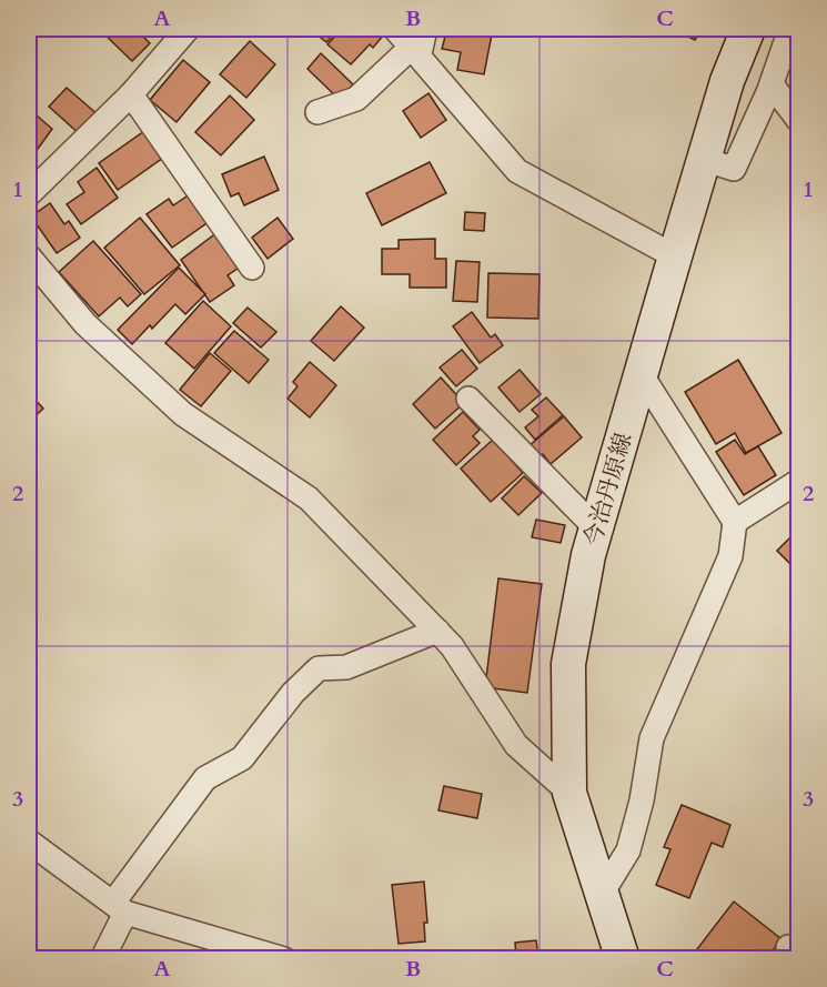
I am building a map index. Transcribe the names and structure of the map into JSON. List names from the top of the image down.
{
  "streets": {
    "main road": ["今治丹原線"]
  },
  "grid": {
    "columns": ["A", "B", "C"],
    "rows": ["1", "2", "3"]
  }
}
